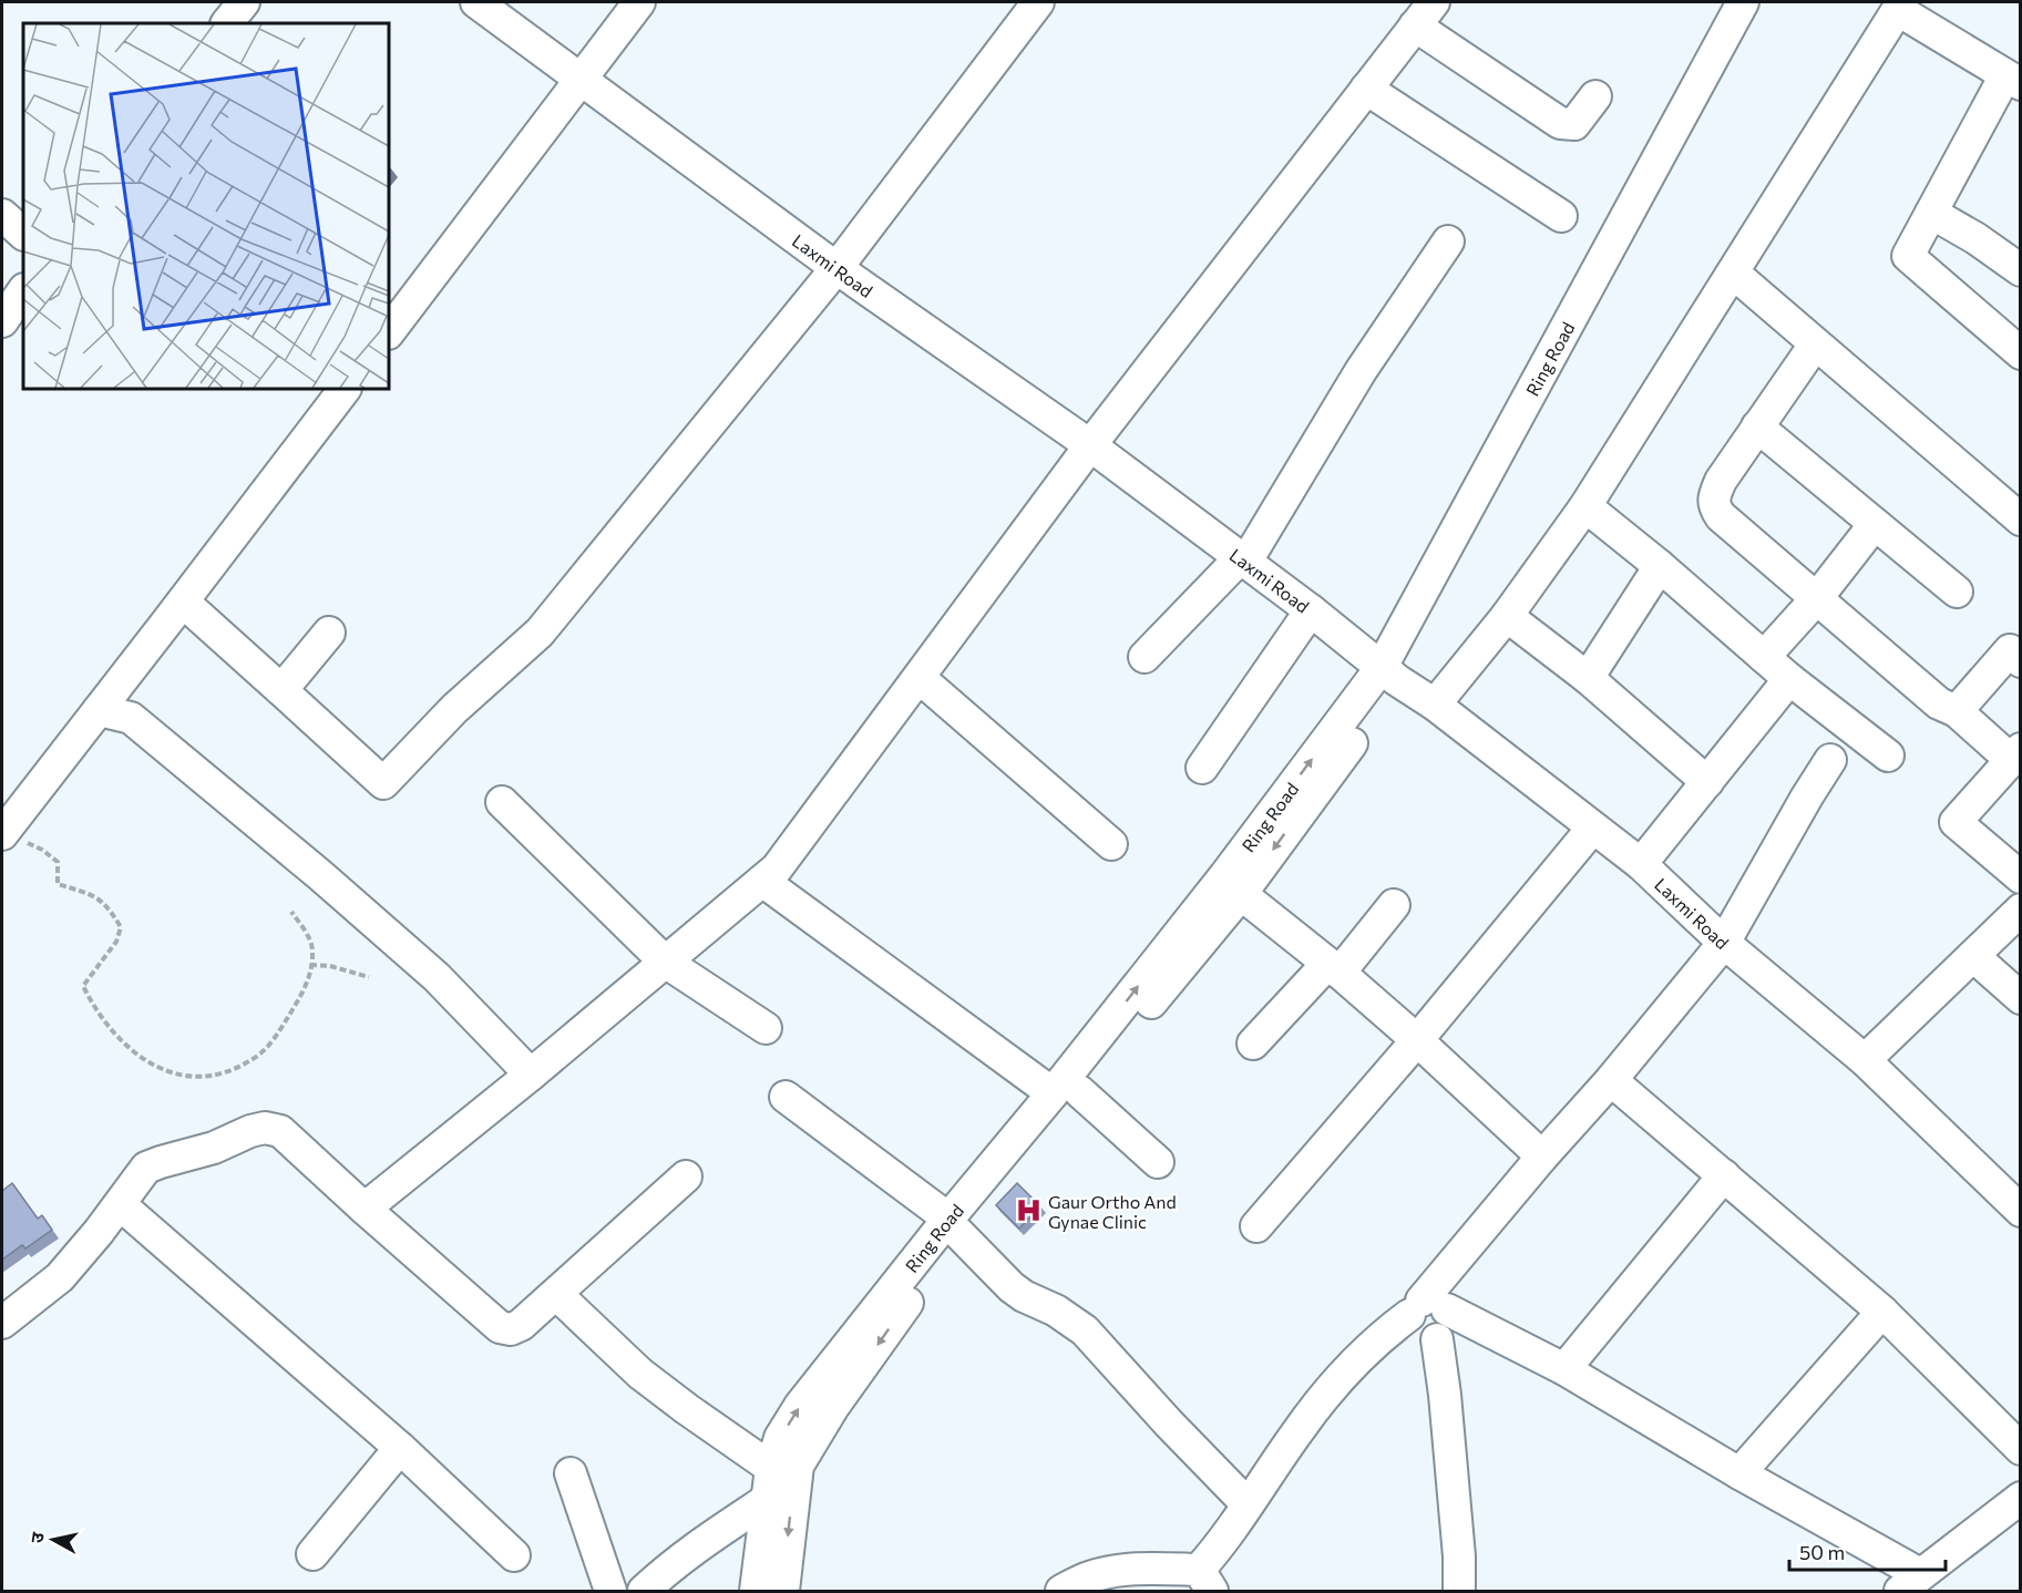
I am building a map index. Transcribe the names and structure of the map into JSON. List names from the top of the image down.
{
  "streets": {
    "street": ["Laxmi Road", "Ring Road"]
  },
  "crossings": [
    ["Laxmi Road", "Ring Road"]
  ],
  "places": {
    "hospital": ["Gaur Ortho And Gynae Clinic"]
  },
  "scale_bar": "50 m",
  "north": "left"
}
